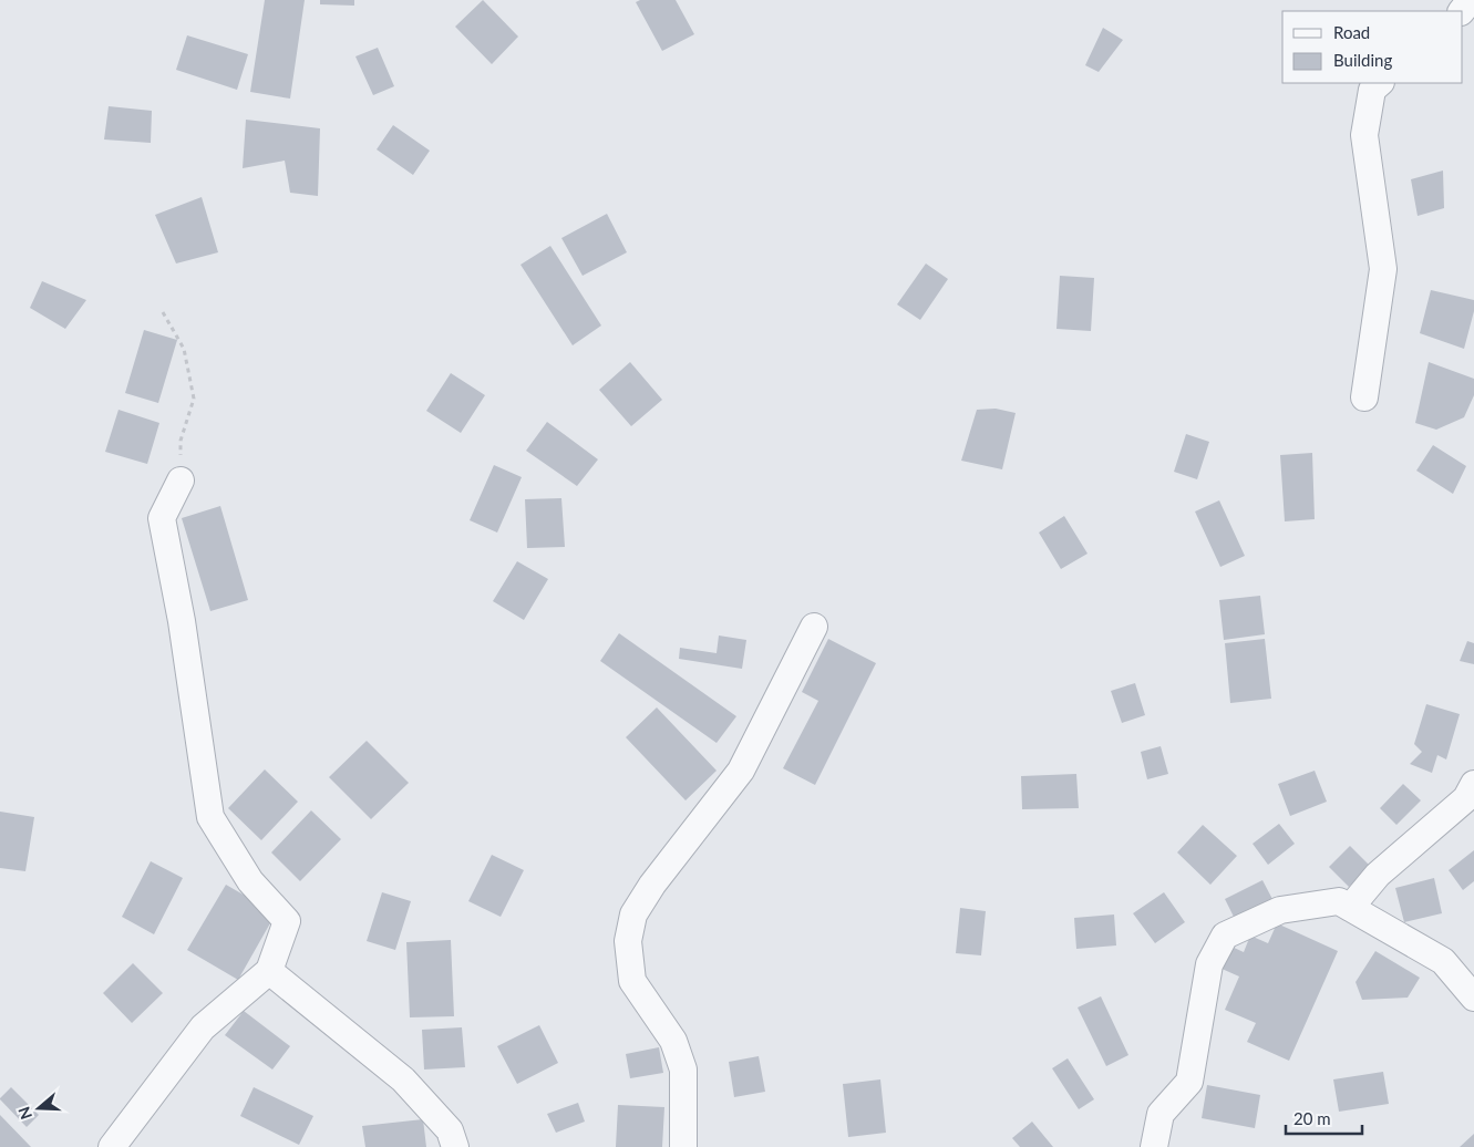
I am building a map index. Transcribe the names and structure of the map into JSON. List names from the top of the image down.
{
  "legend": ["Road", "Building"],
  "scale_bar": "20 m",
  "north": "left"
}
